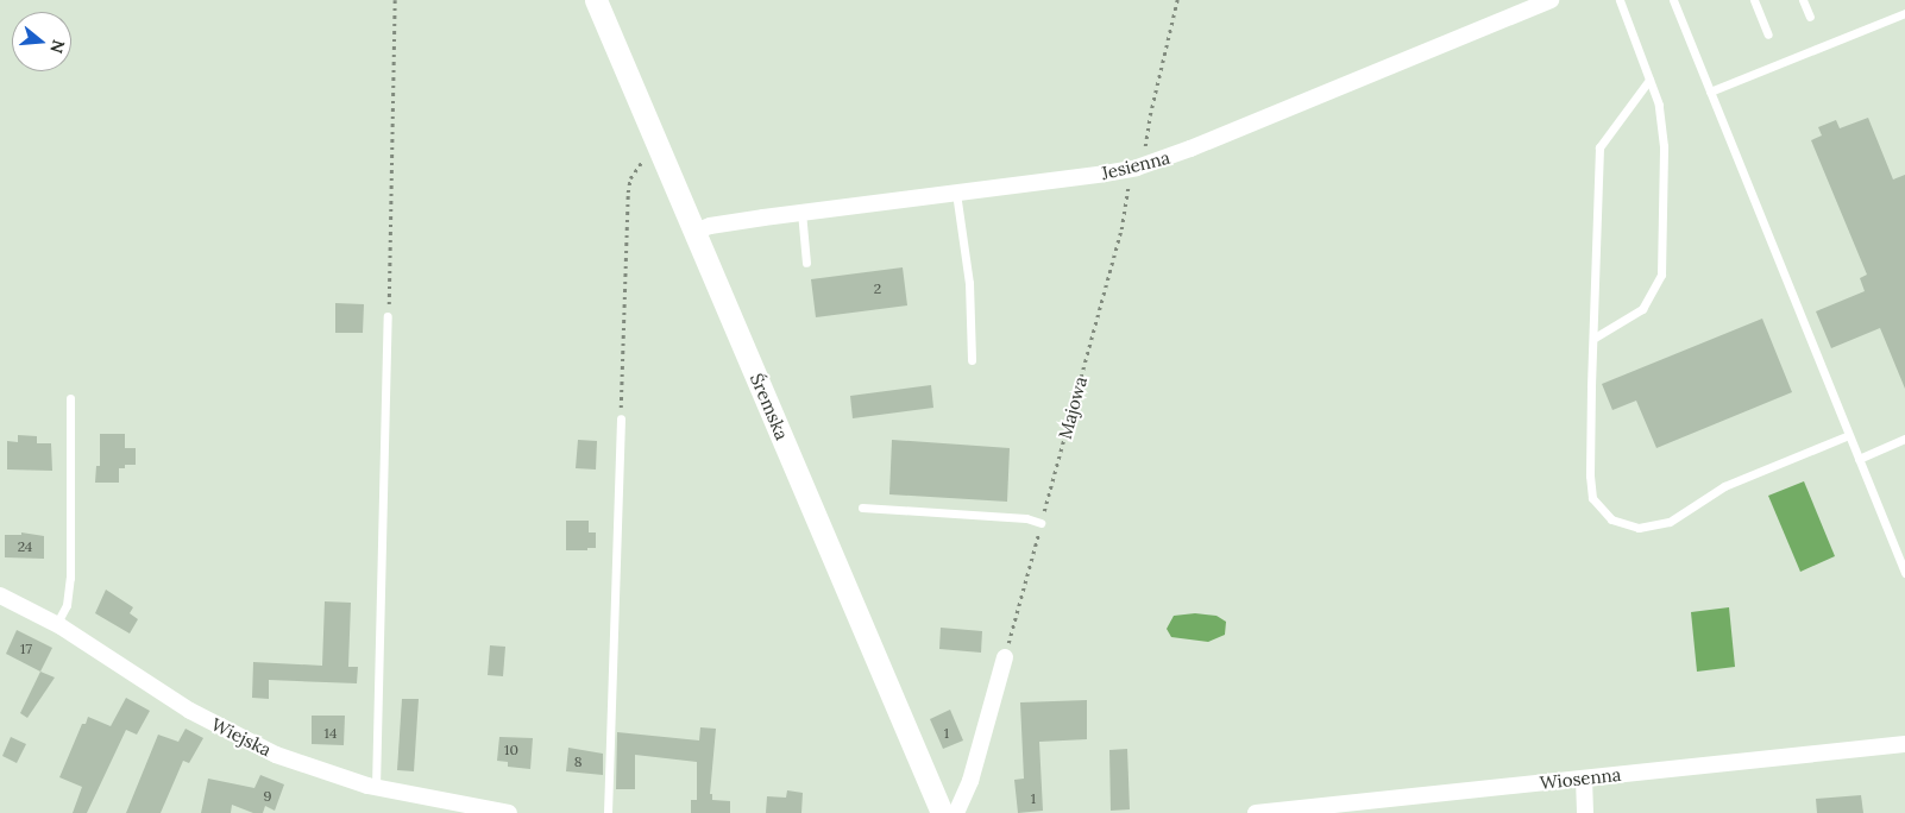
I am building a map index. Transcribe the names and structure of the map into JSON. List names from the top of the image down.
{
  "streets": {
    "main road": ["Śremska"],
    "street": ["Jesienna", "Wiejska", "Wiosenna"],
    "path": ["Majowa"]
  },
  "crossings": [
    ["Jesienna", "Śremska"],
    ["Jesienna", "Majowa"]
  ],
  "house_numbers": [
    "2",
    "24",
    "17",
    "14",
    "1",
    "10",
    "8",
    "9",
    "1"
  ],
  "north": "right"
}
